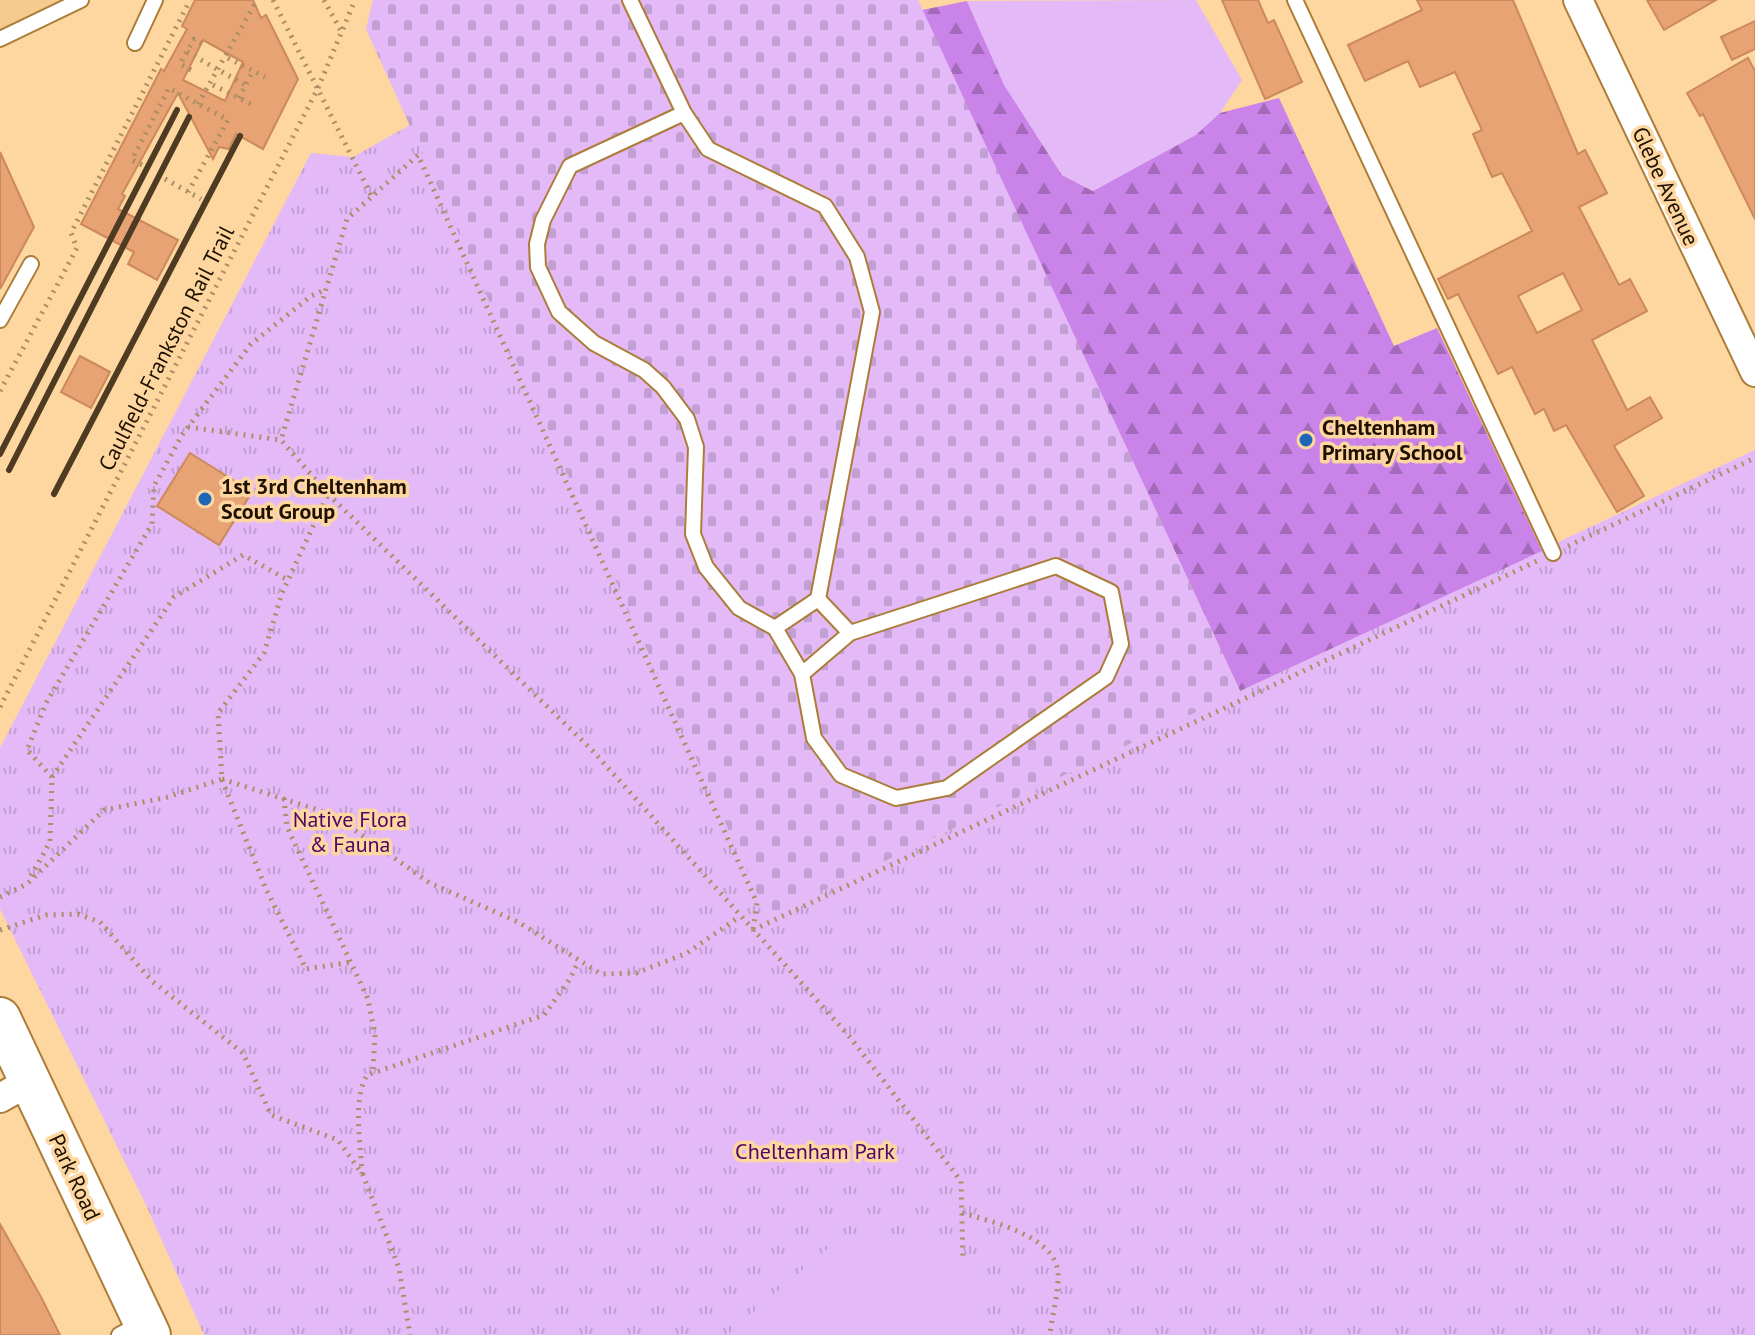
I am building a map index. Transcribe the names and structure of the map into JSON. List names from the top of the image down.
{
  "streets": {
    "street": ["Glebe Avenue", "Park Road"],
    "path": ["Caulfield-Frankston Rail Trail"]
  },
  "parks": ["Native Flora & Fauna", "Cheltenham Park"],
  "places": ["Cheltenham Primary School", "1st 3rd Cheltenham Scout Group"]
}
